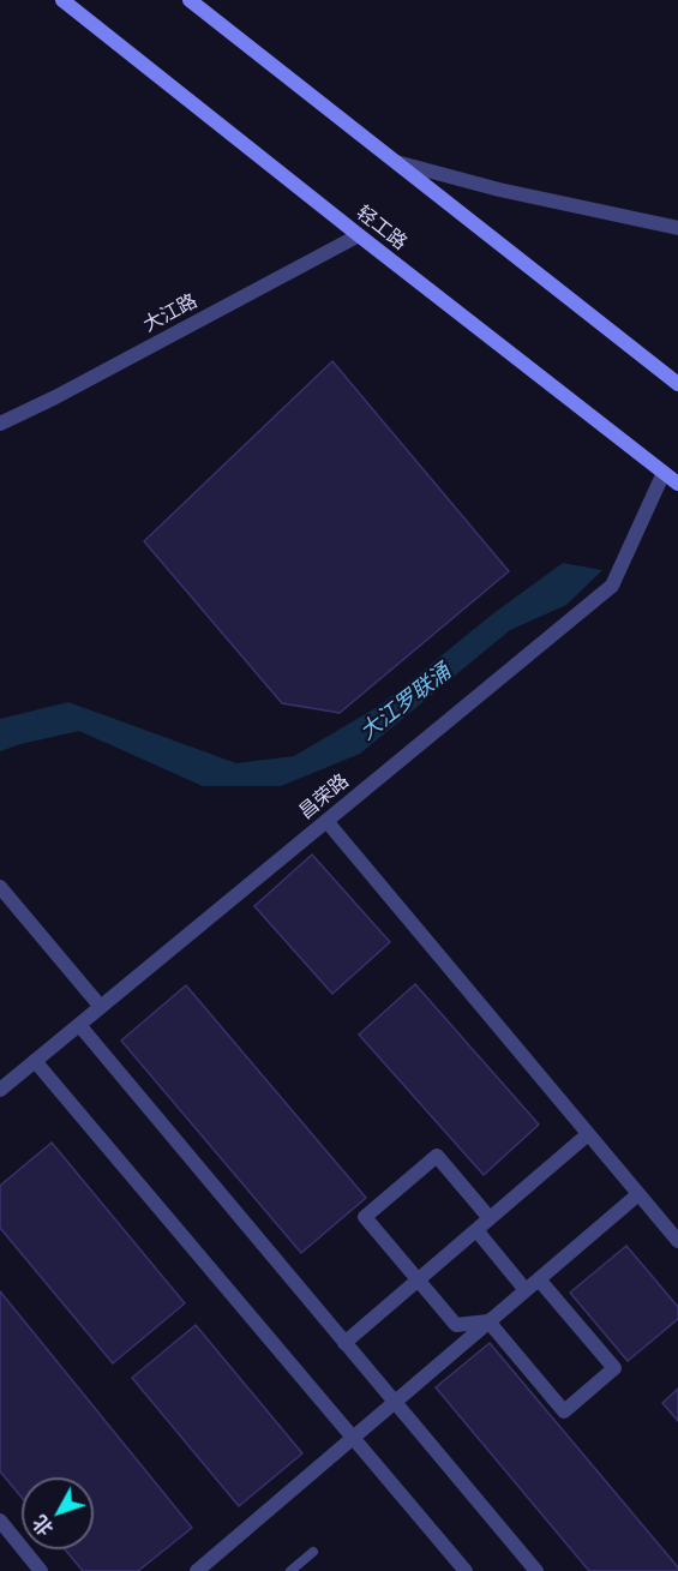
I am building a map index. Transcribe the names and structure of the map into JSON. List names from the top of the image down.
{
  "streets": {
    "main road": ["轻工路"],
    "street": ["大江路", "昌荣路"]
  },
  "crossings": [
    ["轻工路", "大江路"],
    ["轻工路", "昌荣路"]
  ],
  "water": ["大江罗联涌"],
  "north": "bottom left"
}
